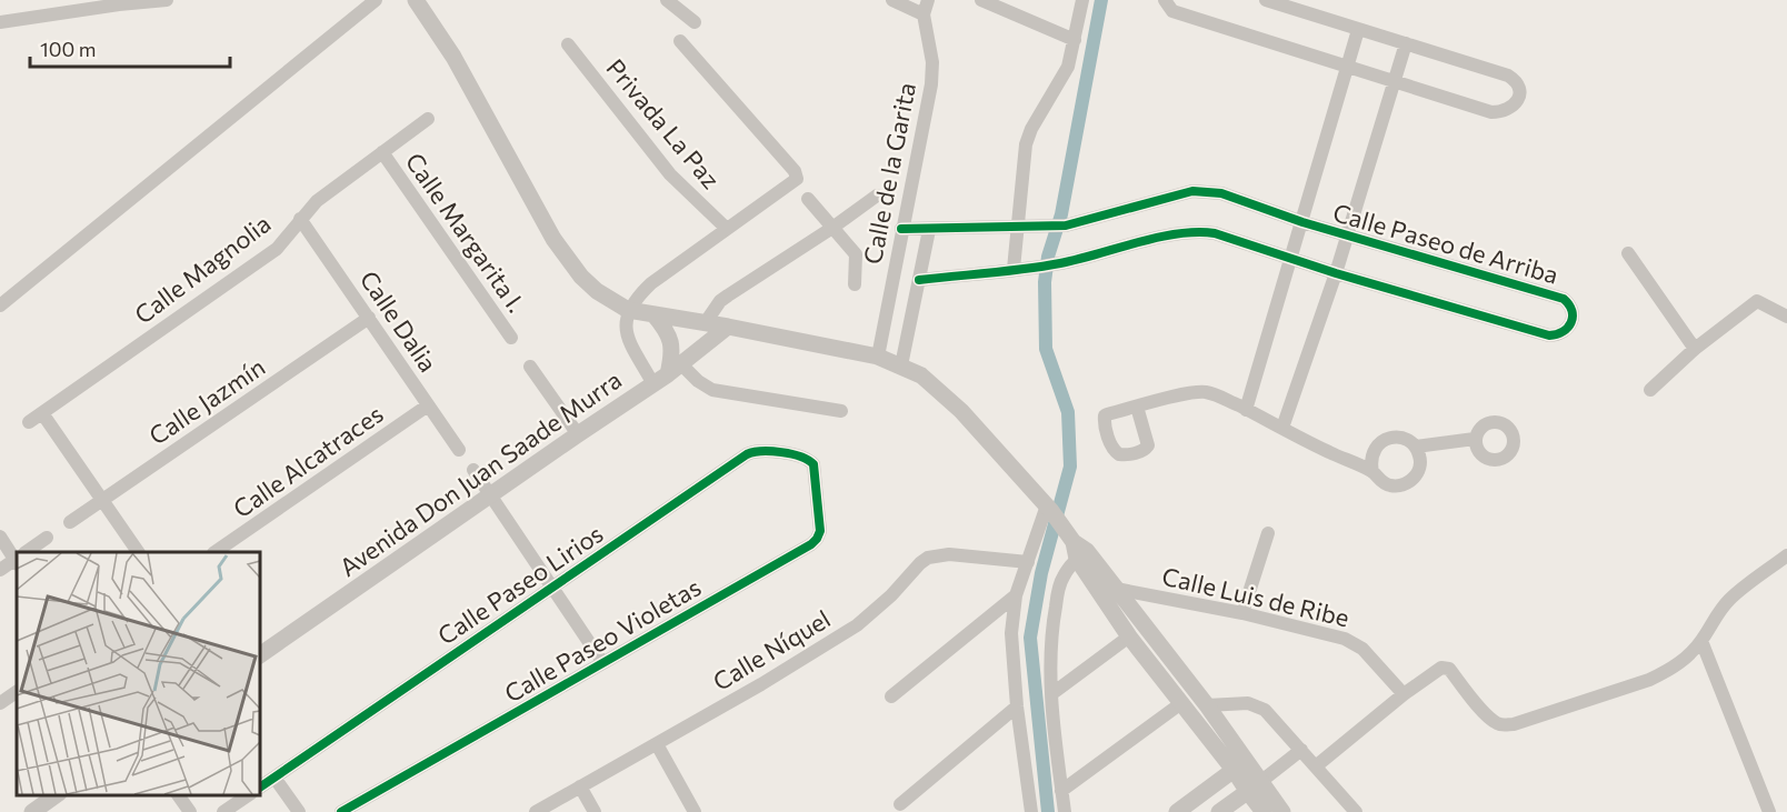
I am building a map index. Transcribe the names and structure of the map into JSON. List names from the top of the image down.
{
  "streets": {
    "street": [
      "Privada La Paz",
      "Calle de la Garita",
      "Calle Margarita I.",
      "Calle Paseo de Arriba",
      "Calle Magnolia",
      "Calle Dalia",
      "Calle Jazmín",
      "Calle Alcatraces",
      "Avenida Don Juan Saade Murra",
      "Calle Paseo Lirios",
      "Calle Luis de Ribe",
      "Calle Paseo Violetas",
      "Calle Níquel"
    ]
  },
  "crossings": [
    ["Calle de la Garita", "Calle Paseo de Arriba"],
    ["Calle Margarita I.", "Calle Magnolia"],
    ["Calle Magnolia", "Calle Dalia"],
    ["Calle Dalia", "Calle Jazmín"],
    ["Calle Dalia", "Calle Alcatraces"],
    ["Calle Paseo Lirios", "Calle Paseo Violetas"]
  ],
  "scale_bar": "100 m"
}
